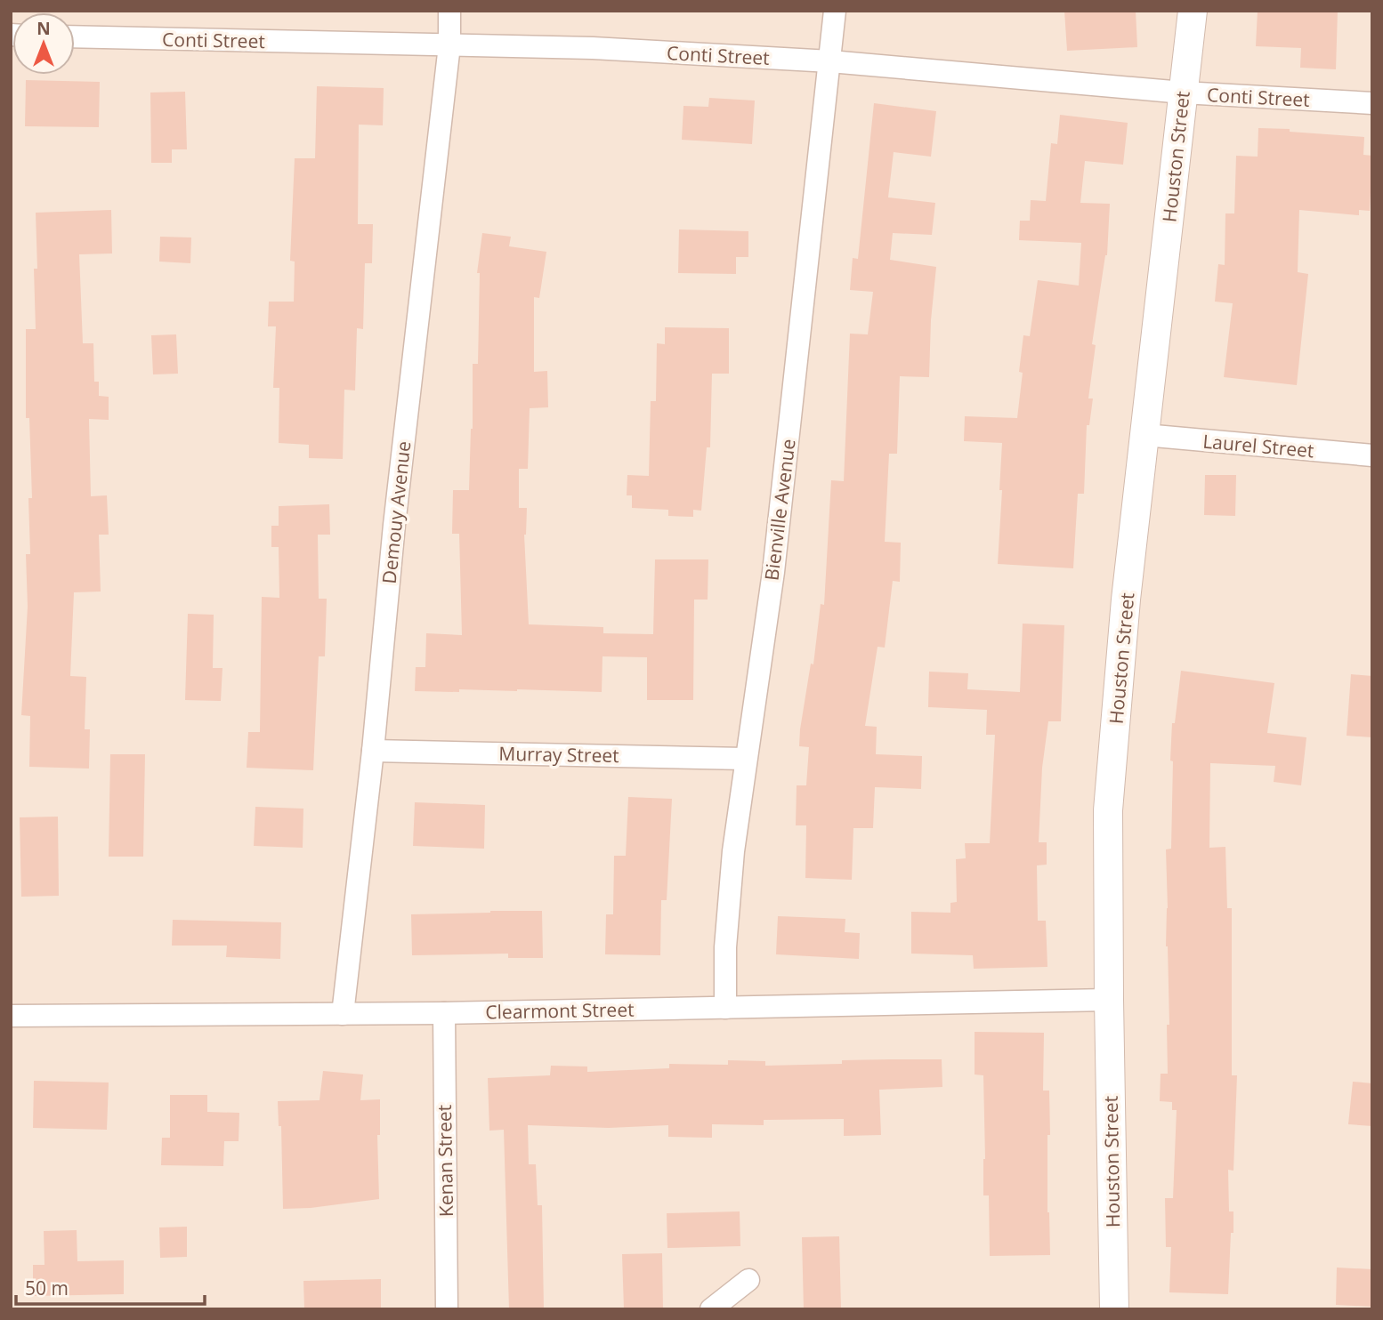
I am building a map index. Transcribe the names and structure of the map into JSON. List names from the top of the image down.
{
  "streets": {
    "street": [
      "Conti Street",
      "Houston Street",
      "Laurel Street",
      "Bienville Avenue",
      "Demouy Avenue",
      "Murray Street",
      "Clearmont Street",
      "Kenan Street"
    ]
  },
  "crossings": [
    ["Conti Street", "Houston Street"],
    ["Conti Street", "Bienville Avenue"],
    ["Conti Street", "Demouy Avenue"],
    ["Houston Street", "Laurel Street"],
    ["Houston Street", "Clearmont Street"],
    ["Bienville Avenue", "Murray Street"],
    ["Bienville Avenue", "Clearmont Street"],
    ["Demouy Avenue", "Murray Street"],
    ["Demouy Avenue", "Clearmont Street"],
    ["Clearmont Street", "Kenan Street"]
  ],
  "scale_bar": "50 m",
  "north": "top"
}
